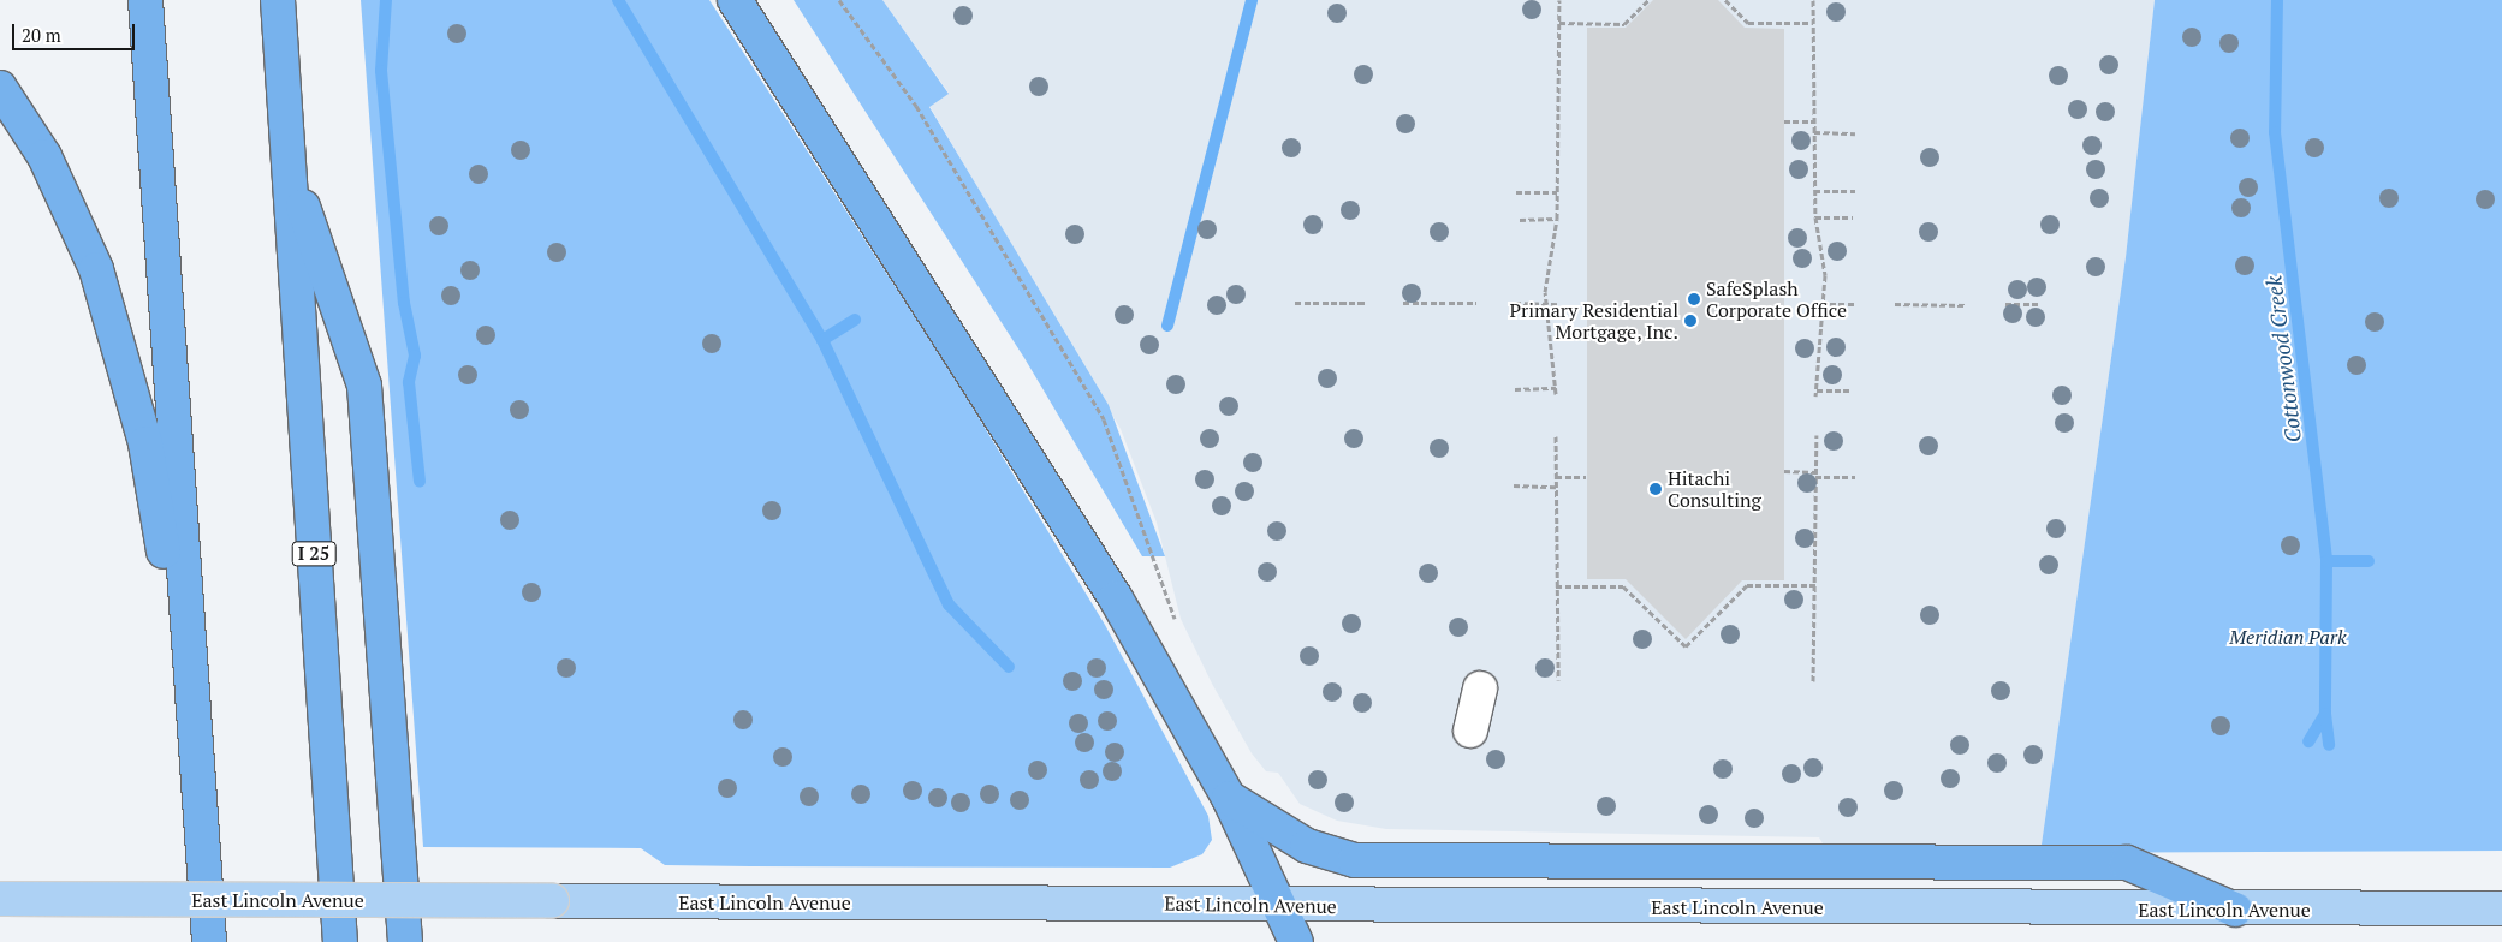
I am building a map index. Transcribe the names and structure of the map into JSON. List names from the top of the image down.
{
  "streets": {
    "highway": ["I 25"],
    "main road": ["East Lincoln Avenue"]
  },
  "water": ["Cottonwood Creek"],
  "parks": ["Meridian Park"],
  "places": ["SafeSplash Corporate Office", "Primary Residential Mortgage, Inc.", "Hitachi Consulting"],
  "scale_bar": "20 m"
}
